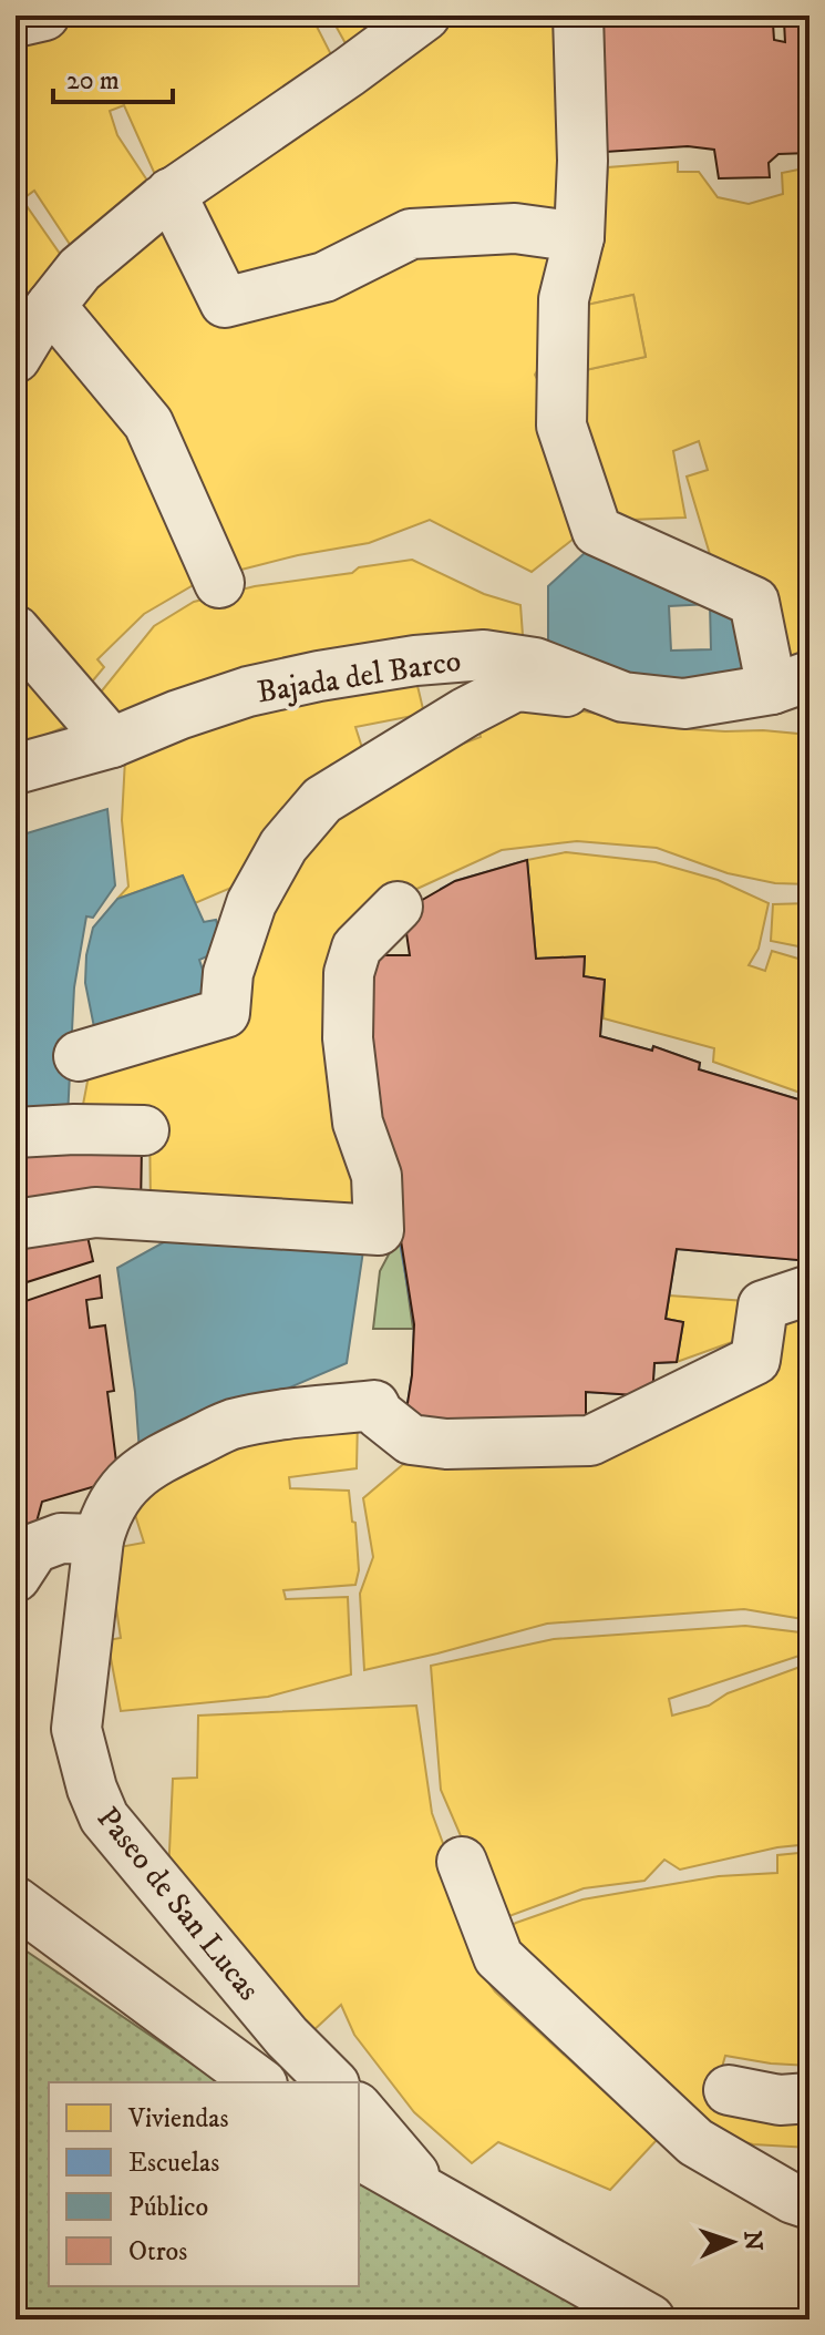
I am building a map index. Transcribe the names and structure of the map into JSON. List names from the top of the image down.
{
  "streets": {
    "street": ["Bajada del Barco", "Paseo de San Lucas"]
  },
  "legend": [
    "Viviendas",
    "Escuelas",
    "Público",
    "Otros"
  ],
  "scale_bar": "20 m",
  "north": "right"
}
